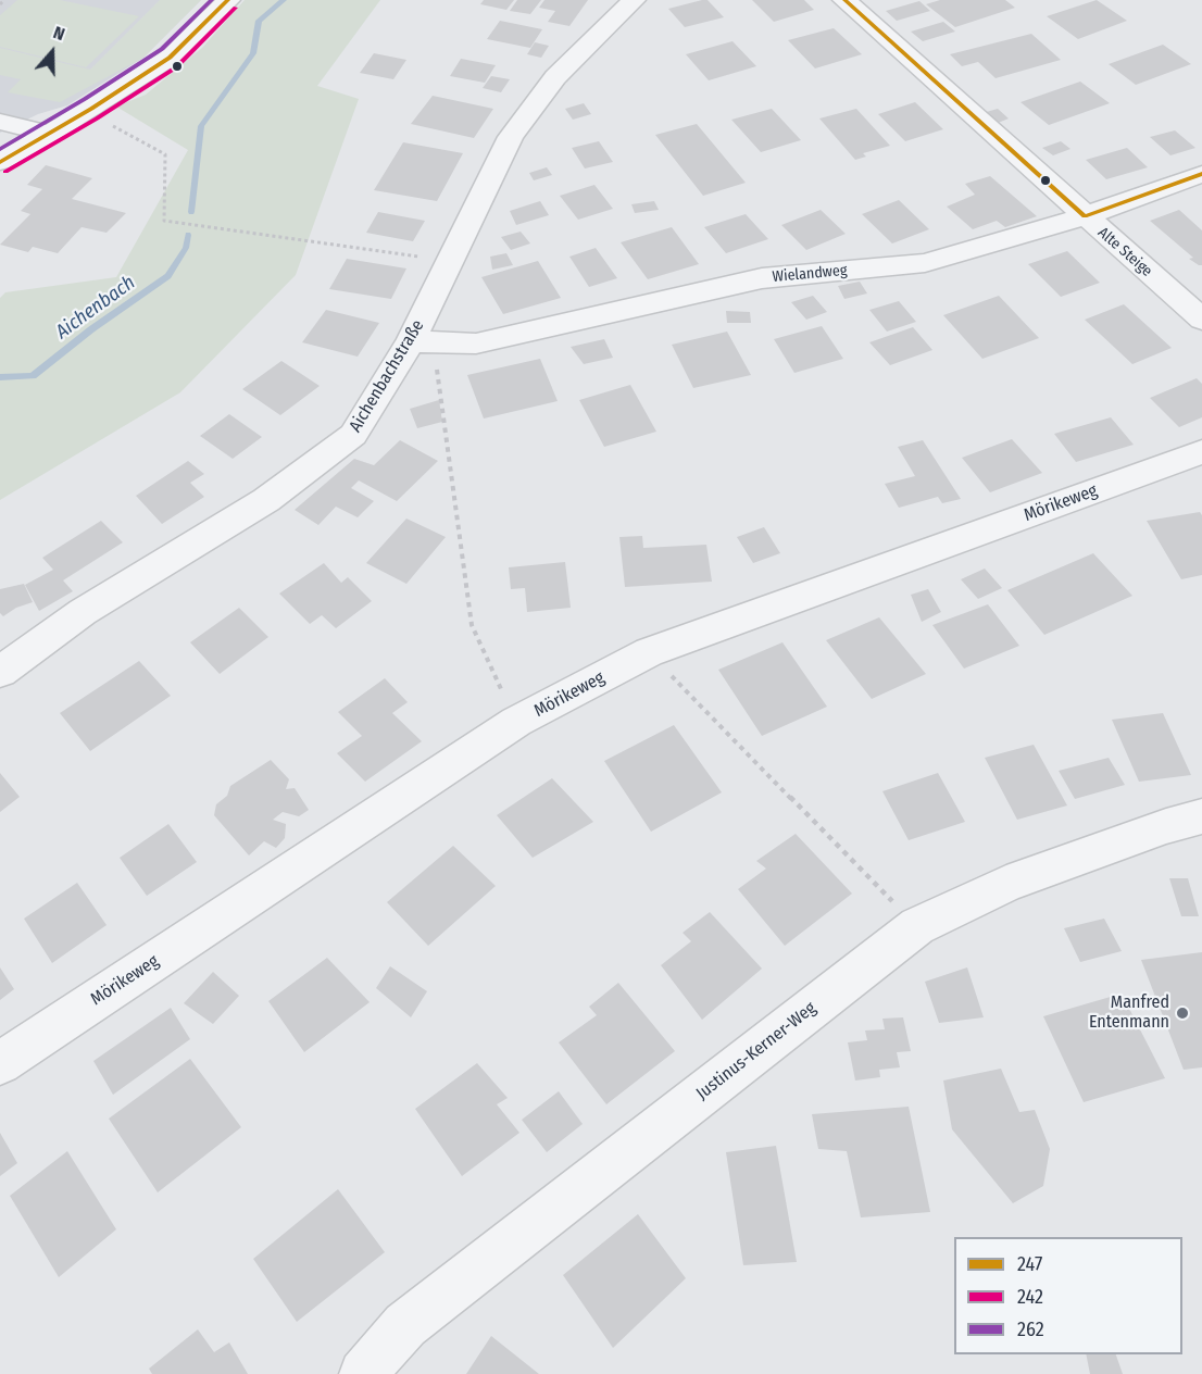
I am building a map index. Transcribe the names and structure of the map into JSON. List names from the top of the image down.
{
  "streets": {
    "street": [
      "Alte Steige",
      "Wielandweg",
      "Aichenbachstraße",
      "Mörikeweg",
      "Justinus-Kerner-Weg"
    ]
  },
  "crossings": [
    ["Alte Steige", "Wielandweg"],
    ["Wielandweg", "Aichenbachstraße"]
  ],
  "water": ["Aichenbach"],
  "places": ["Manfred Entenmann"],
  "lines": ["transit line 247", "transit line 262", "transit line 242"],
  "legend": ["247", "242", "262"],
  "north": "top"
}
